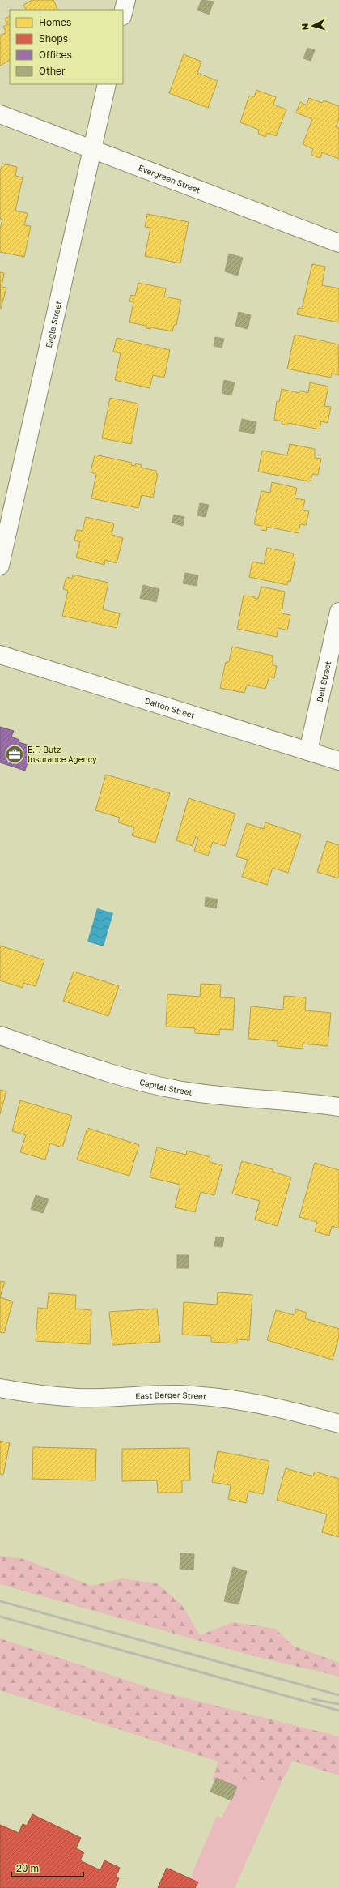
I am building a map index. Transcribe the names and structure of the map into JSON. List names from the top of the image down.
{
  "streets": {
    "street": [
      "Evergreen Street",
      "Eagle Street",
      "Dell Street",
      "Dalton Street",
      "Capital Street",
      "East Berger Street"
    ]
  },
  "crossings": [
    ["Evergreen Street", "Eagle Street"],
    ["Dell Street", "Dalton Street"]
  ],
  "places": {
    "office": ["E.F. Butz Insurance Agency"]
  },
  "legend": [
    "Homes",
    "Shops",
    "Offices",
    "Other"
  ],
  "scale_bar": "20 m",
  "north": "left"
}
